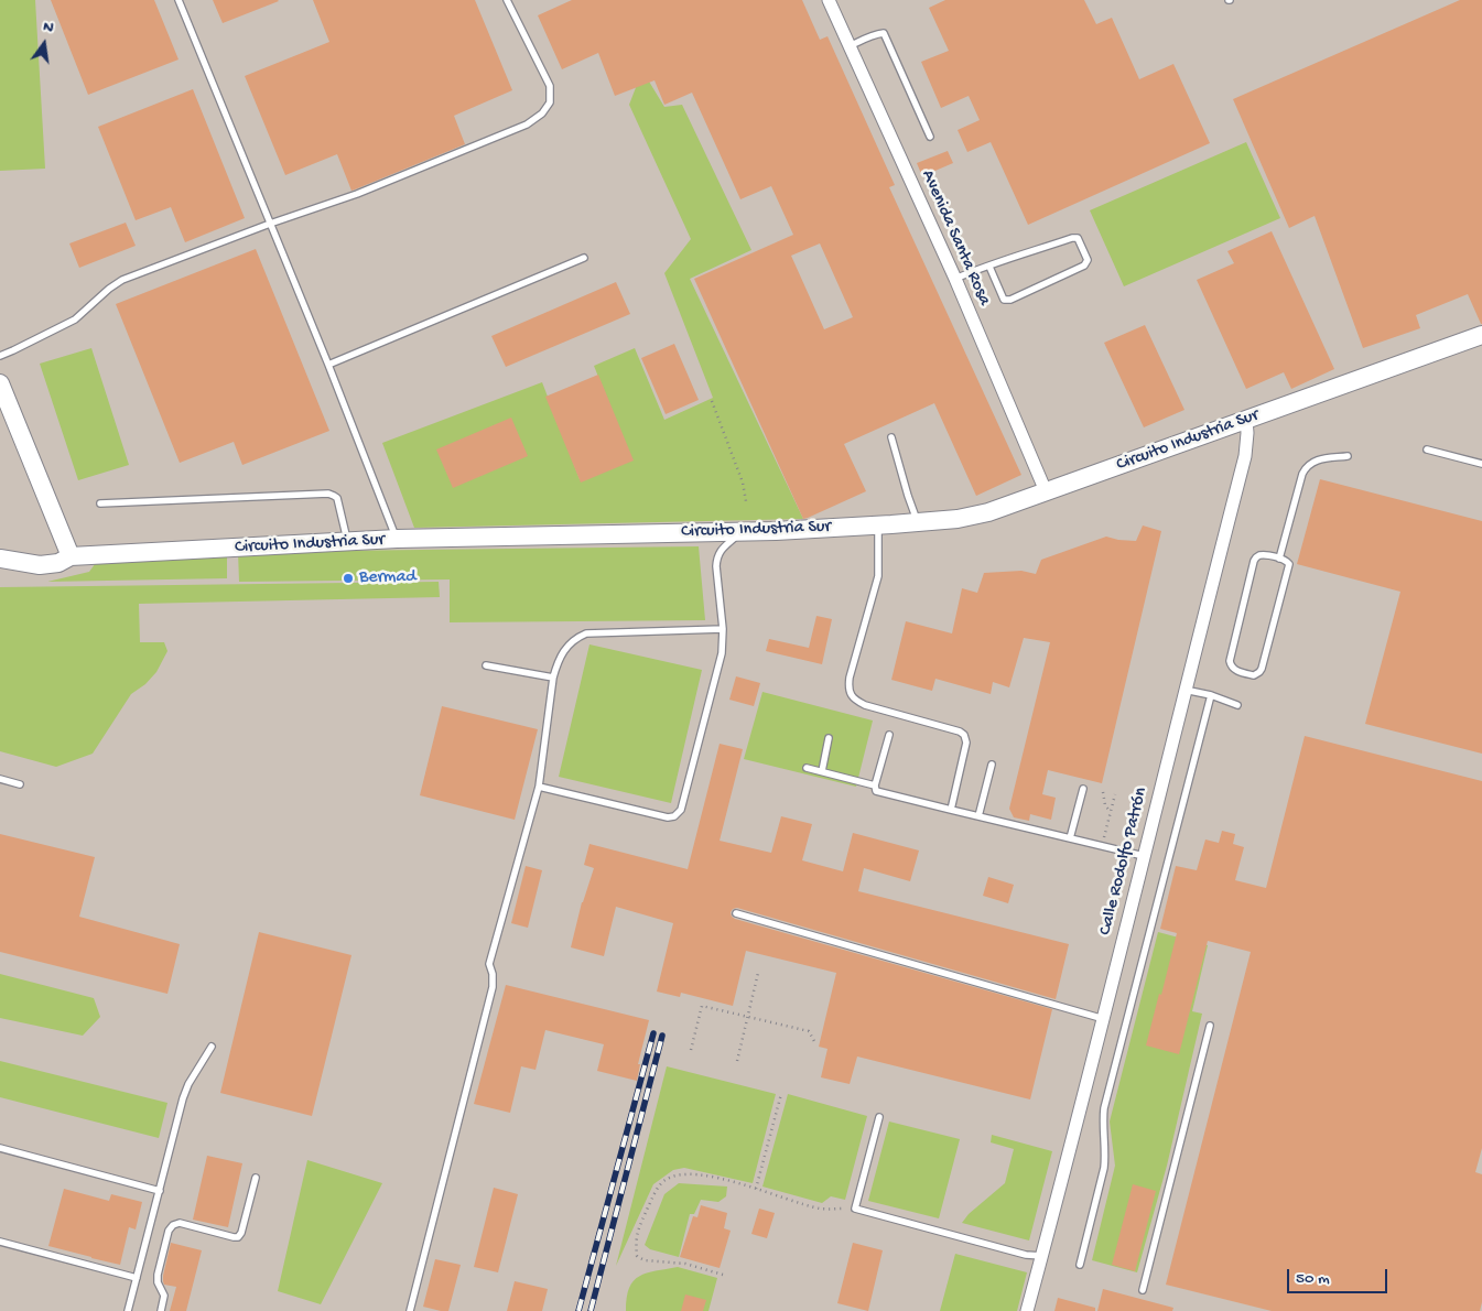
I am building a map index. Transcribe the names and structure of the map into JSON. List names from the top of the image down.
{
  "streets": {
    "main road": ["Circuito Industria Sur"],
    "street": ["Avenida Santa Rosa", "Calle Rodolfo Patrón"]
  },
  "crossings": [
    ["Avenida Santa Rosa", "Circuito Industria Sur"],
    ["Circuito Industria Sur", "Calle Rodolfo Patrón"]
  ],
  "places": ["Bermad"],
  "scale_bar": "50 m",
  "north": "top"
}
